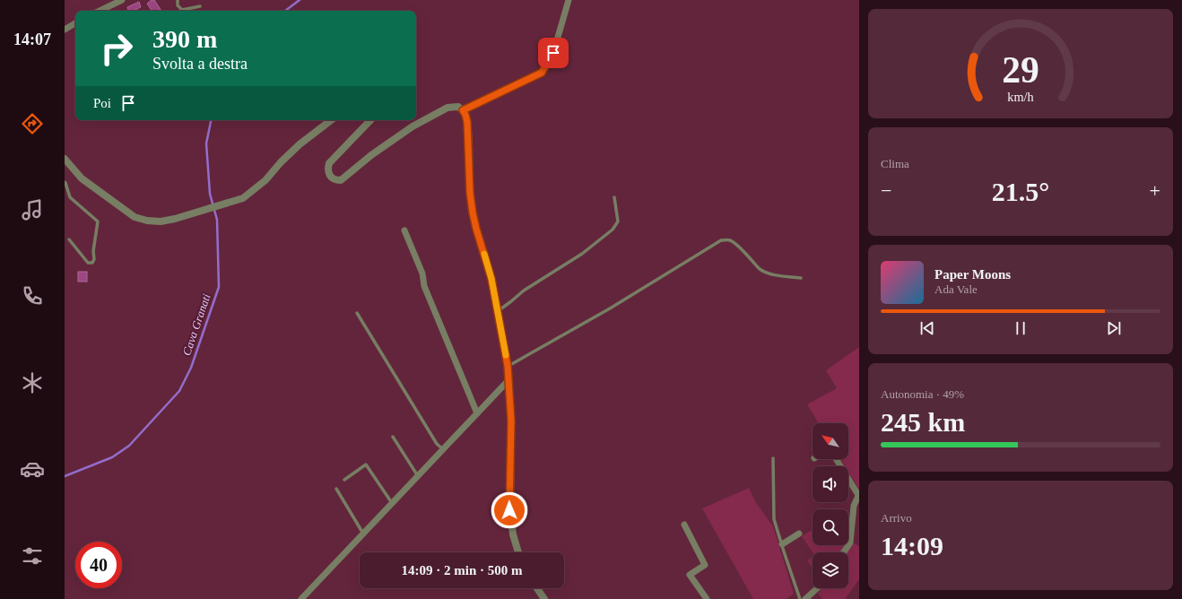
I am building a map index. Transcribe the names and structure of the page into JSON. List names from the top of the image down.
{
  "water": ["Cava Granati"],
  "north": "top left",
  "page": {
    "tabs": "14:07",
    "turn": ["390 m", "Svolta a destra"],
    "then": "Poi",
    "tile": [
      "Clima",
      ["Autonomia · 49%", "245 km"],
      ["Arrivo", "14:09"]
    ],
    "heat": ["−", "21.5°", "+"],
    "song": ["Paper Moons", "Ada Vale"],
    "limit": "40",
    "trip": "14:09 · 2 min · 500 m",
    "gauge": ["29", "km/h"]
  }
}
